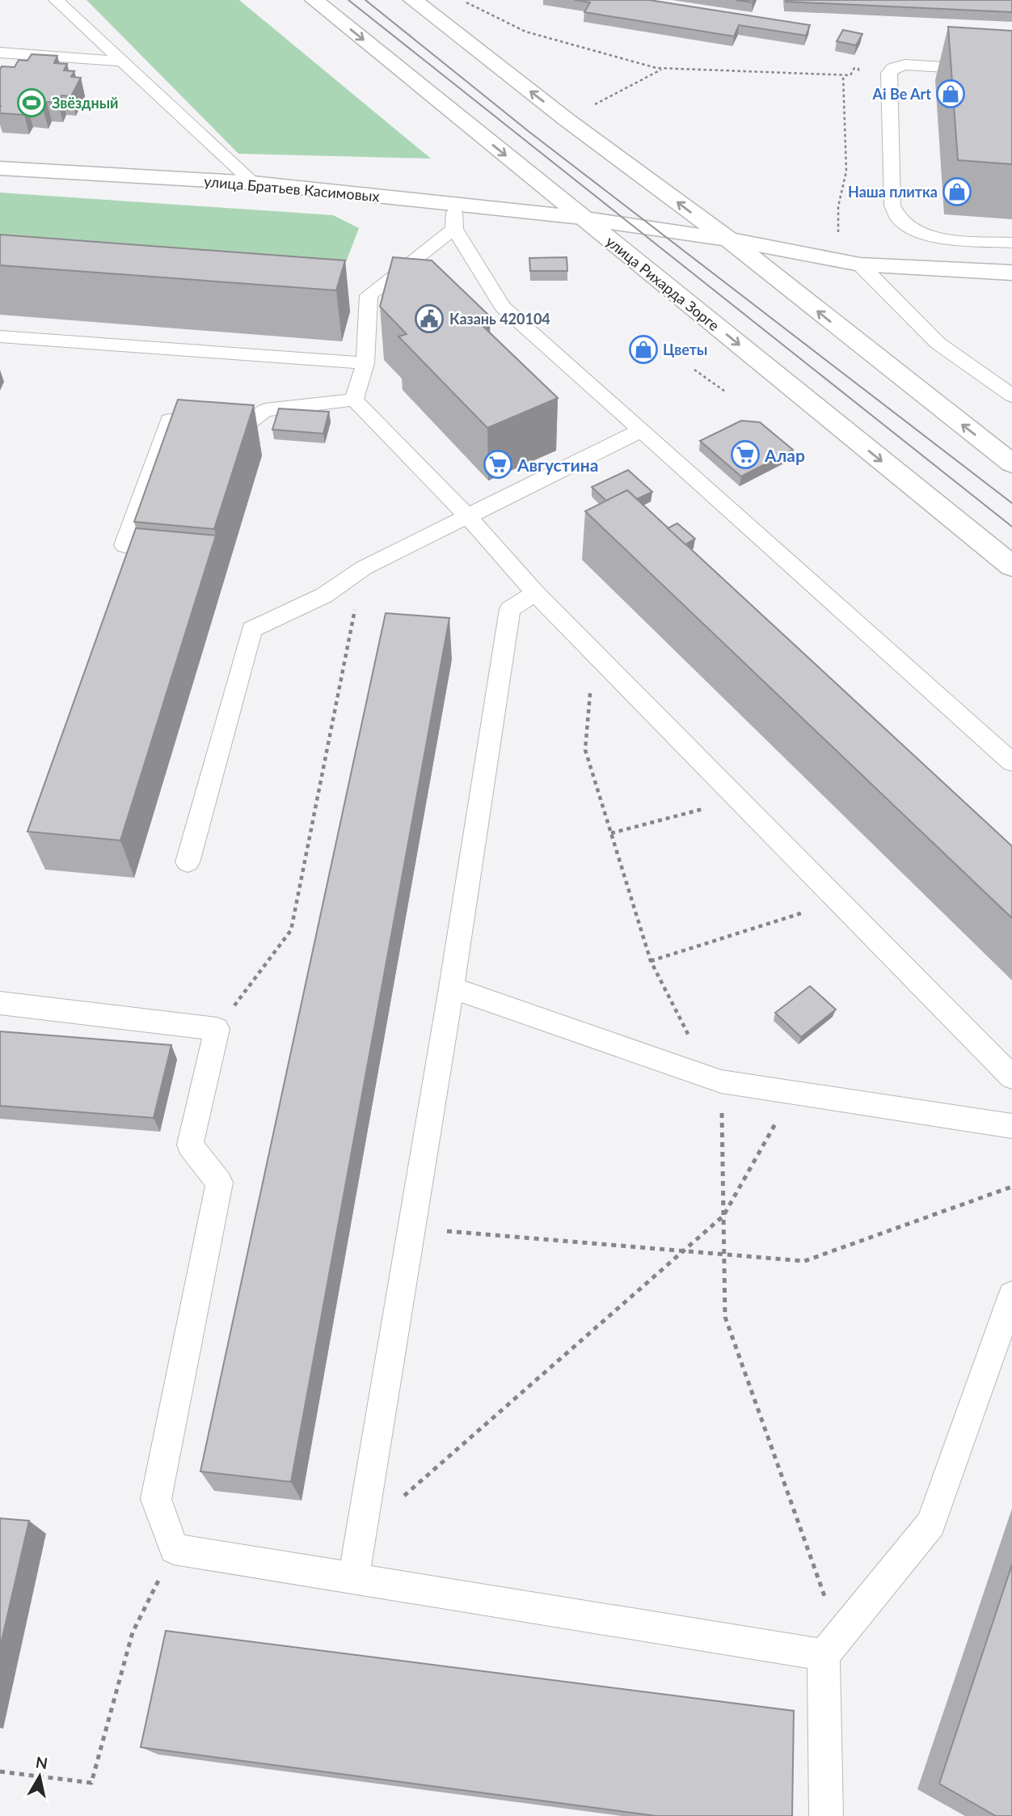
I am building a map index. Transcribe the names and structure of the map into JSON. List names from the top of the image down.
{
  "streets": {
    "main road": ["улица Братьев Касимовых", "улица Рихарда Зорге"]
  },
  "crossings": [
    ["улица Братьев Касимовых", "улица Рихарда Зорге"]
  ],
  "places": {
    "shop": ["Ai Be Art", "Наша плитка", "Цветы"],
    "sports": ["Звёздный"],
    "public building": ["Казань 420104"],
    "supermarket": ["Алар", "Августина"]
  },
  "north": "top"
}
